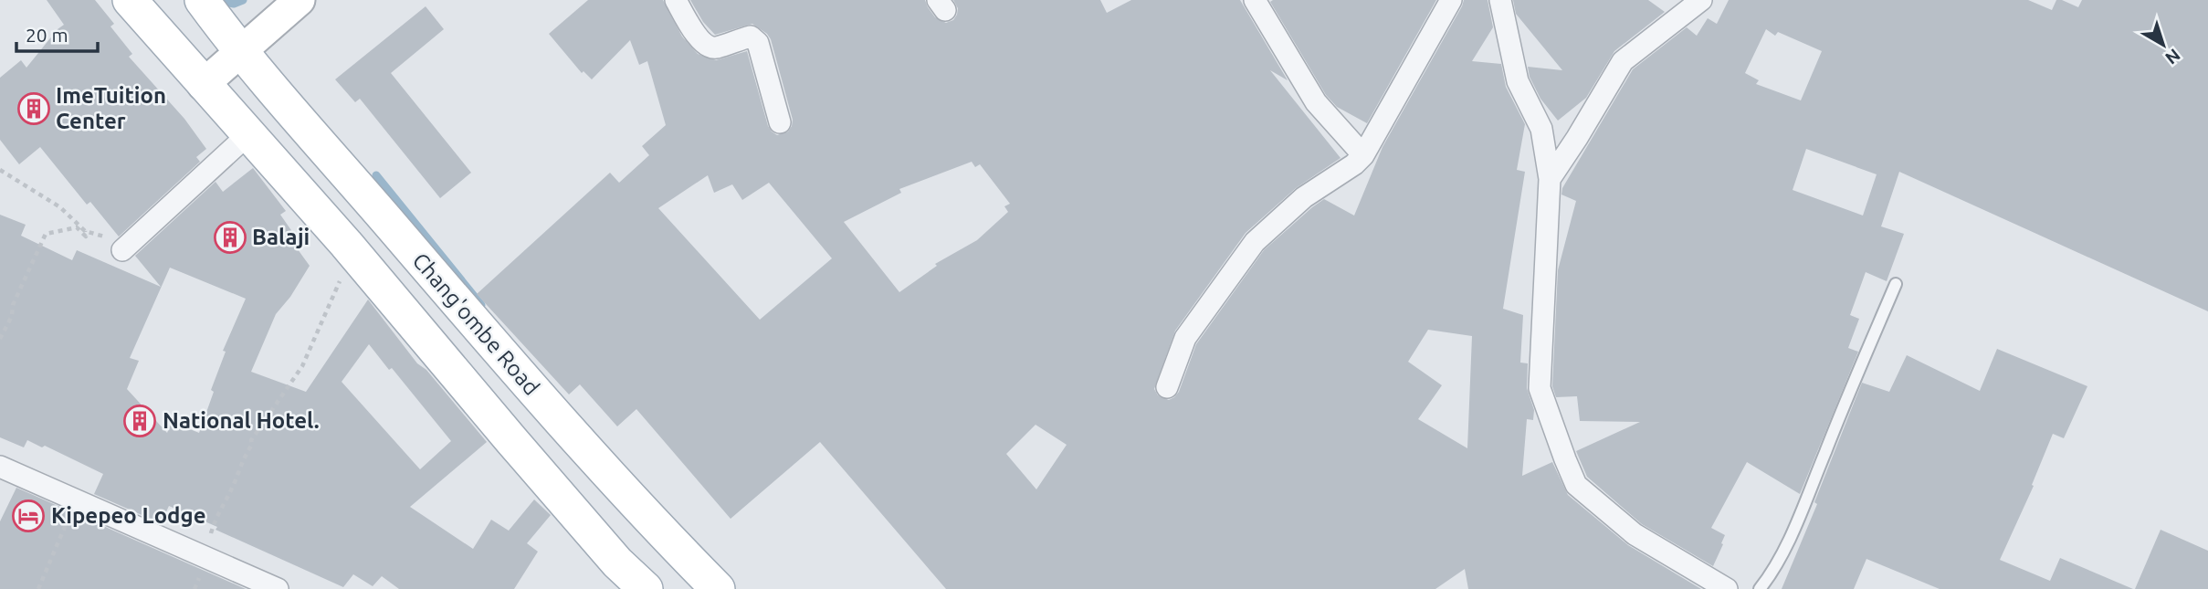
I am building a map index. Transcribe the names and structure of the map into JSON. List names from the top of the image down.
{
  "streets": {
    "main road": ["Chang'ombe Road"]
  },
  "places": {
    "building": ["ImeTuition Center", "Balaji", "National Hotel."],
    "hotel": ["Kipepeo Lodge"]
  },
  "scale_bar": "20 m",
  "north": "bottom right"
}
